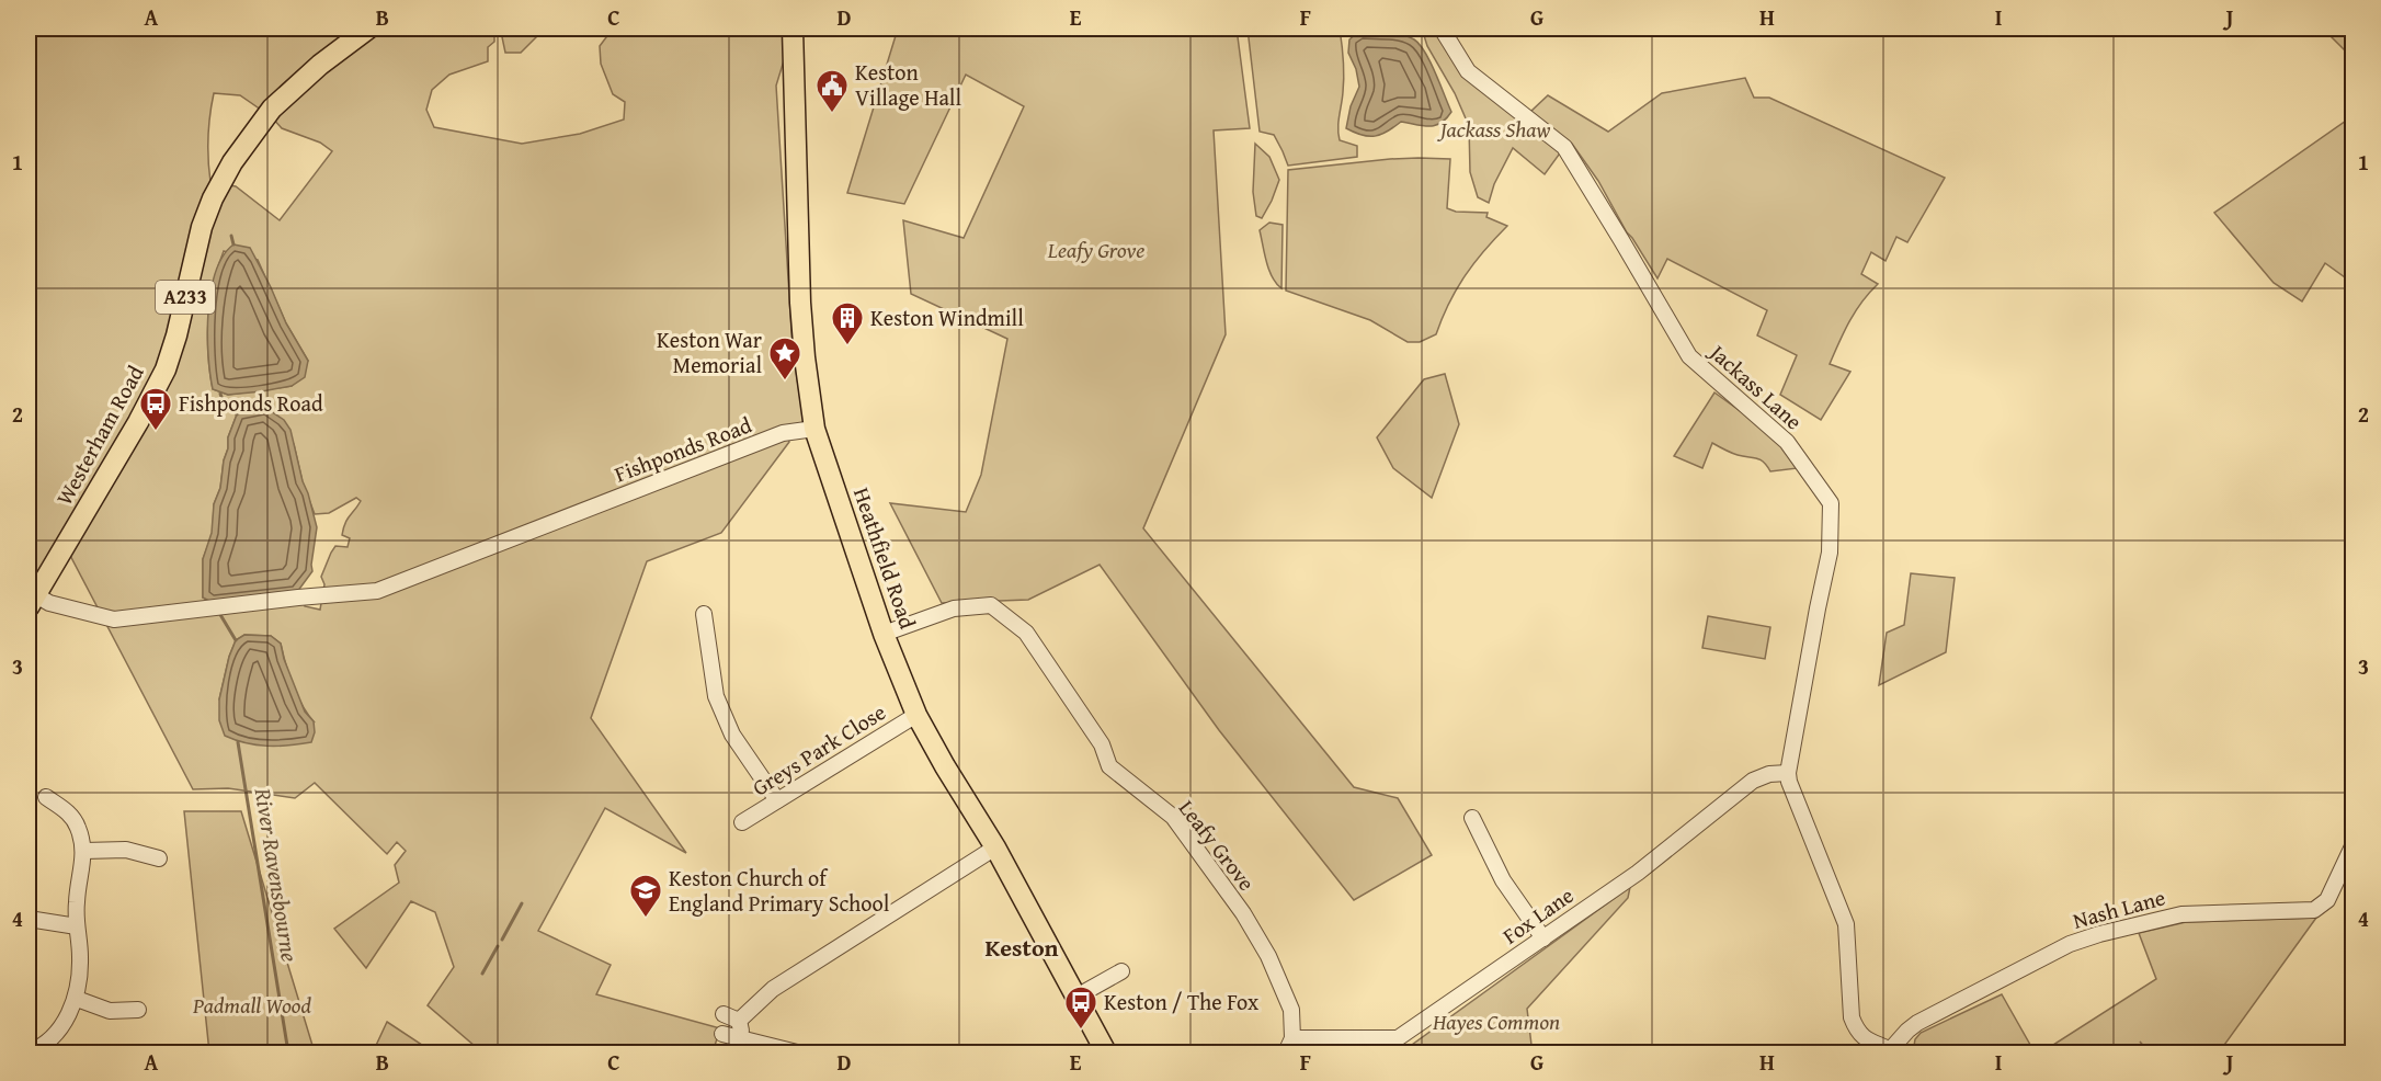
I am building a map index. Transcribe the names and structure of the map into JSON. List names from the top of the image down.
{
  "streets": {
    "main road": ["A233", "Westerham Road", "Heathfield Road"],
    "street": [
      "Jackass Lane",
      "Fishponds Road",
      "Greys Park Close",
      "Leafy Grove",
      "Nash Lane",
      "Fox Lane"
    ]
  },
  "crossings": [
    ["Jackass Lane", "Fox Lane"],
    ["Westerham Road", "Fishponds Road"],
    ["Fishponds Road", "Heathfield Road"],
    ["Heathfield Road", "Greys Park Close"],
    ["Heathfield Road", "Leafy Grove"],
    ["Leafy Grove", "Fox Lane"]
  ],
  "districts": ["Keston"],
  "water": ["River Ravensbourne"],
  "parks": [
    "Jackass Shaw",
    "Leafy Grove",
    "Padmall Wood",
    "Hayes Common"
  ],
  "places": {
    "public building": ["Keston Village Hall"],
    "building": ["Keston Windmill"],
    "place": ["Keston War Memorial"],
    "bus stop": ["Fishponds Road", "Keston / The Fox"],
    "school or university": ["Keston Church of England Primary School"]
  },
  "grid": {
    "columns": [
      "A",
      "B",
      "C",
      "D",
      "E",
      "F",
      "G",
      "H",
      "I",
      "J"
    ],
    "rows": [
      "1",
      "2",
      "3",
      "4"
    ]
  }
}
